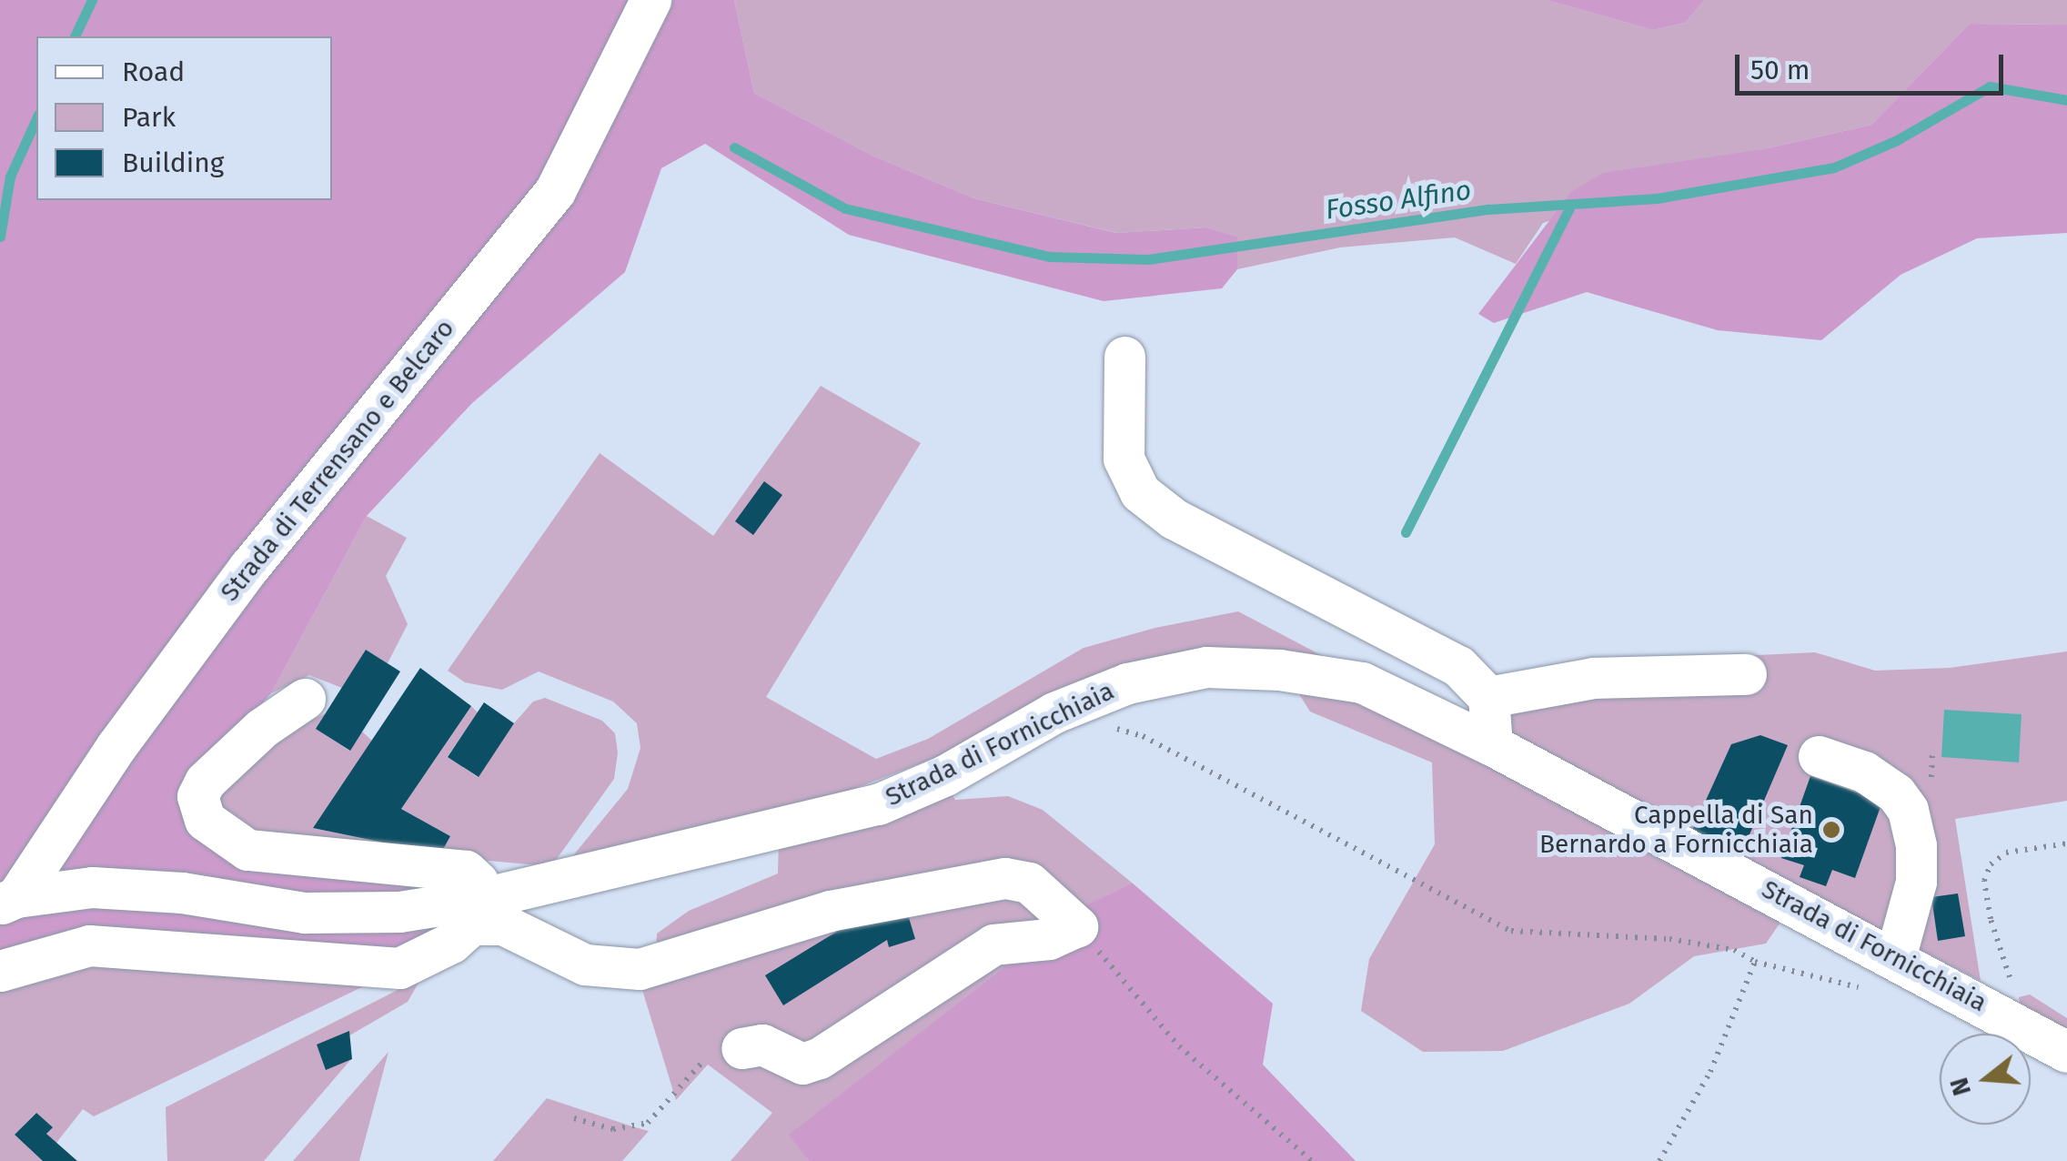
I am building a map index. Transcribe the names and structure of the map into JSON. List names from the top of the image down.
{
  "streets": {
    "street": ["Strada di Terrensano e Belcaro", "Strada di Fornicchiaia"]
  },
  "crossings": [
    ["Strada di Terrensano e Belcaro", "Strada di Fornicchiaia"]
  ],
  "water": ["Fosso Alfino"],
  "places": ["Cappella di San Bernardo a Fornicchiaia"],
  "legend": ["Road", "Park", "Building"],
  "scale_bar": "50 m",
  "north": "left"
}
